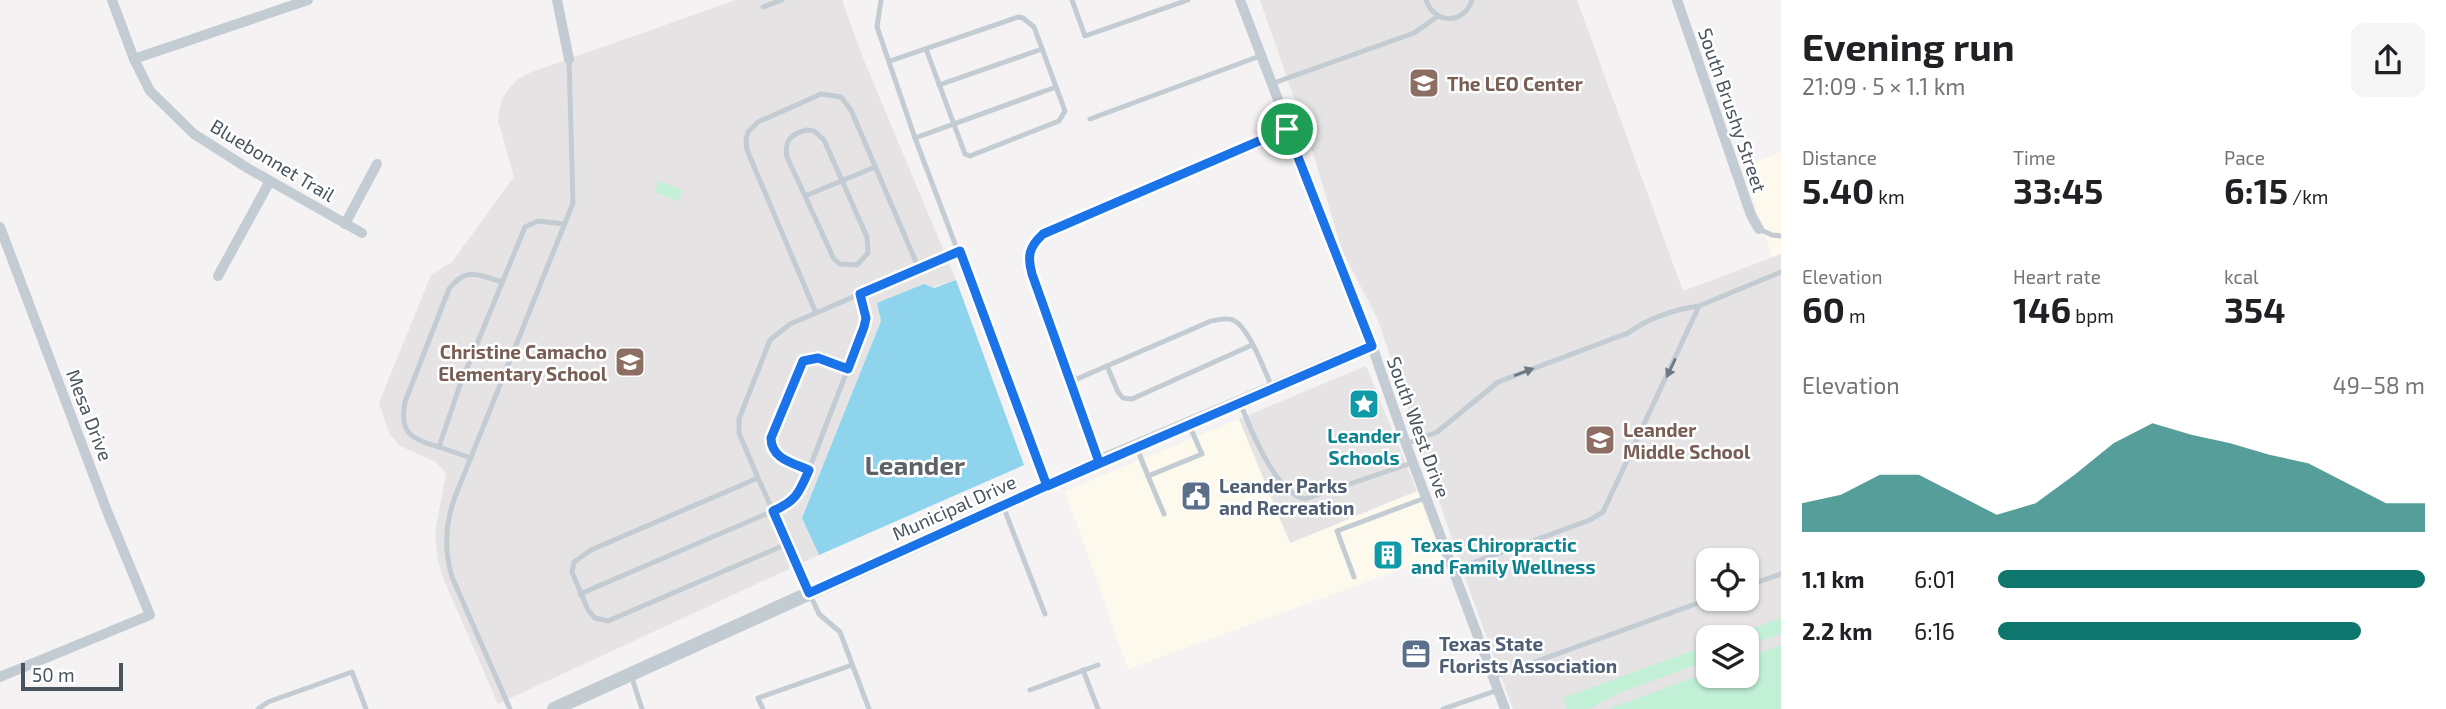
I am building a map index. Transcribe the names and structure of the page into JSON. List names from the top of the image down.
{
  "streets": {
    "street": [
      "South Brushy Street",
      "Bluebonnet Trail",
      "Mesa Drive",
      "South West Drive",
      "Municipal Drive"
    ]
  },
  "crossings": [
    ["South West Drive", "Municipal Drive"]
  ],
  "districts": ["Leander"],
  "places": {
    "school or university": ["The LEO Center", "Christine Camacho Elementary School", "Leander Middle School"],
    "place": ["Leander Schools"],
    "public building": ["Leander Parks and Recreation"],
    "building": ["Texas Chiropractic and Family Wellness"],
    "office": ["Texas State Florists Association"]
  },
  "scale_bar": "50 m",
  "page": {
    "heading": ["Evening run", "21:09 · 5 × 1.1 km"],
    "stats": [
      ["Distance", "5.40 km"],
      ["Time", "33:45"],
      ["Pace", "6:15 /km"],
      ["Elevation", "60 m"],
      ["Heart rate", "146 bpm"],
      ["kcal", "354"]
    ],
    "chart": ["Elevation", "49–58 m"],
    "list": [
      {
        "name": "1.1 km",
        "note": "6:01"
      },
      {
        "name": "2.2 km",
        "note": "6:16"
      }
    ],
    "scale": "50 m"
  }
}
